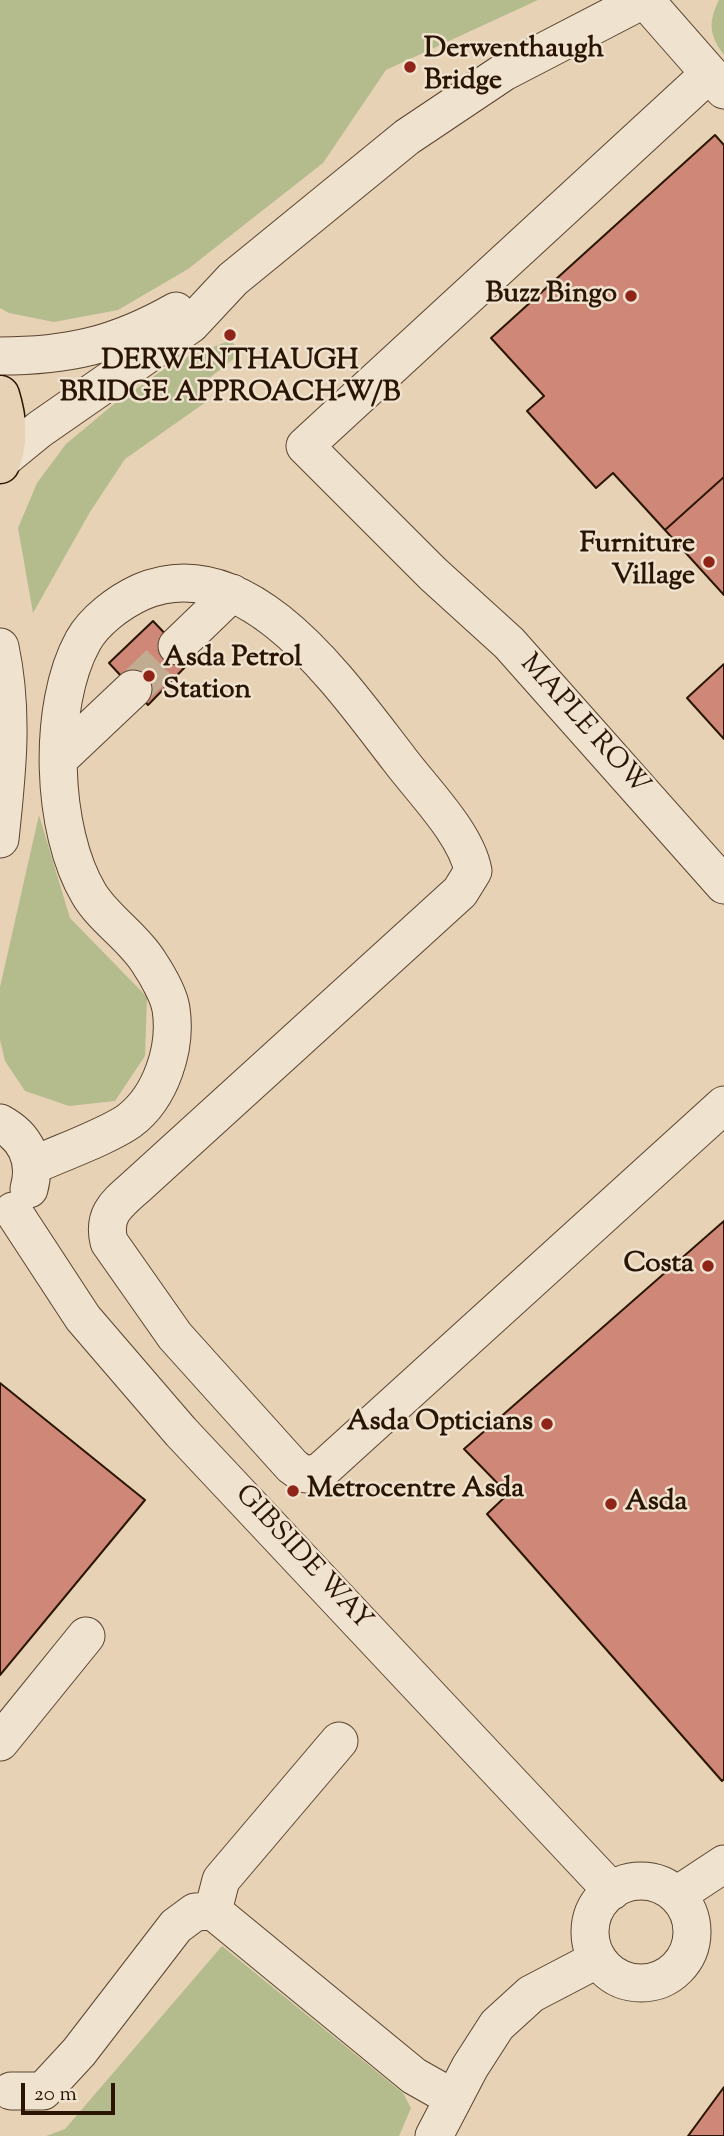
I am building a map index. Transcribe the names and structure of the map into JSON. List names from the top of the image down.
{
  "streets": {
    "street": ["MAPLE ROW", "GIBSIDE WAY"]
  },
  "places": [
    "Derwenthaugh Bridge",
    "Buzz Bingo",
    "DERWENTHAUGH BRIDGE APPROACH-W/B",
    "Furniture Village",
    "Asda Petrol Station",
    "Costa",
    "Asda Opticians",
    "Metrocentre Asda",
    "Asda"
  ],
  "scale_bar": "20 m"
}
